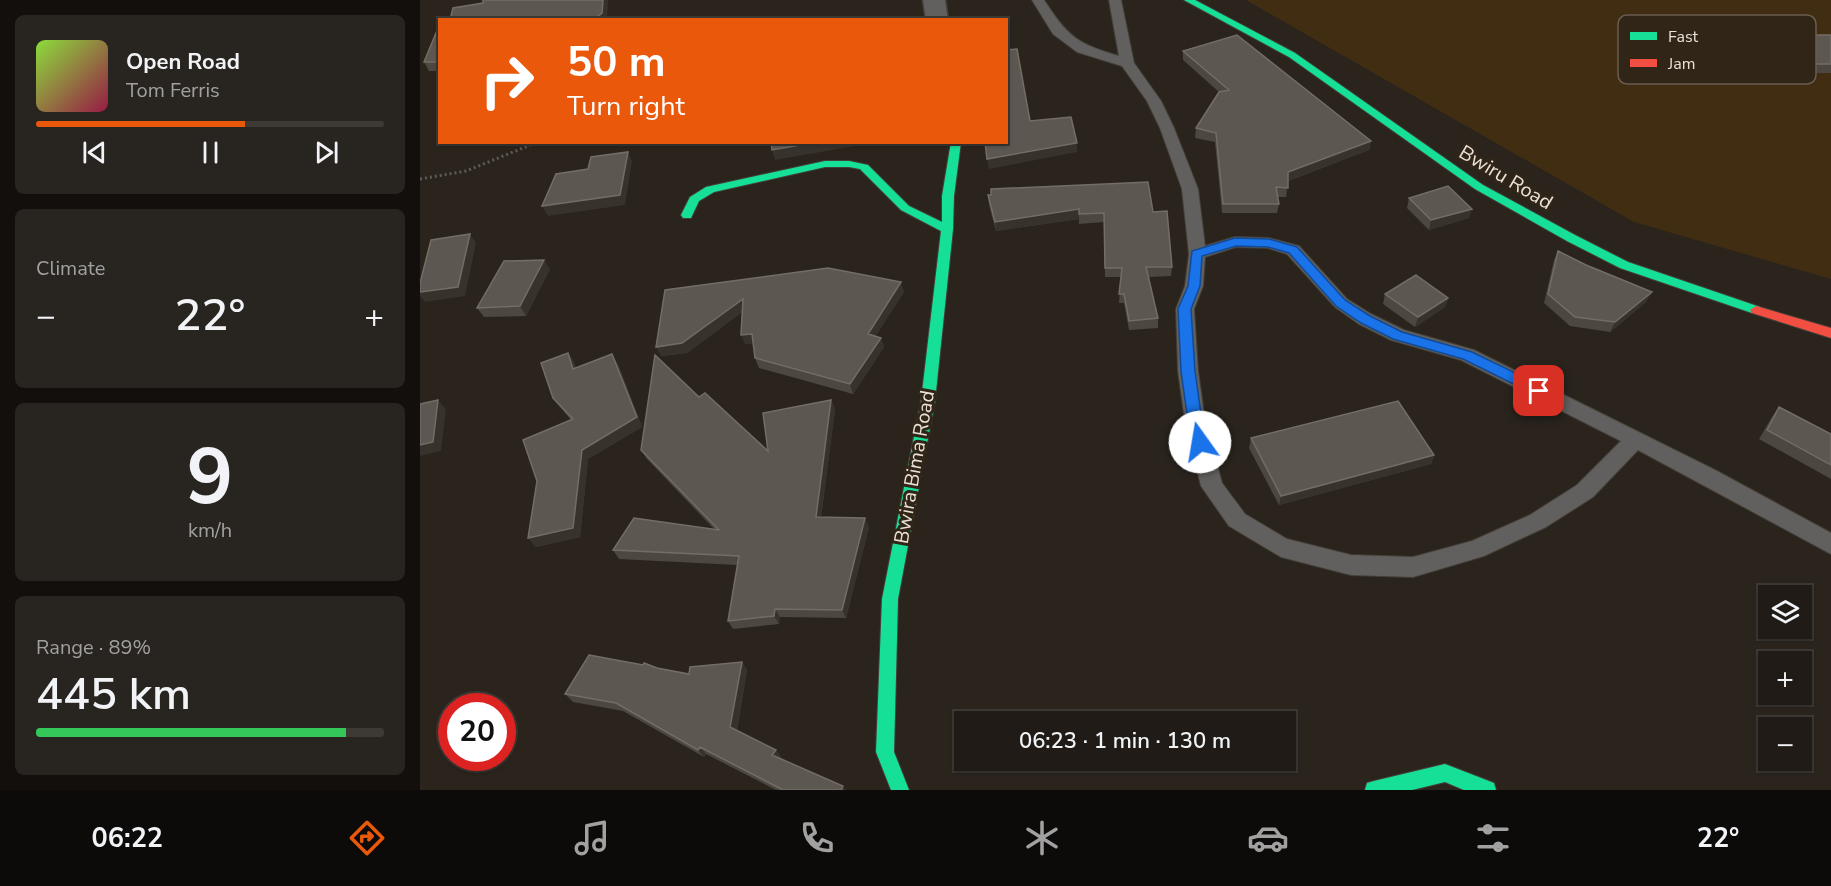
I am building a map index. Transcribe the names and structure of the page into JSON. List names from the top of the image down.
{
  "streets": {
    "street": ["Bwiru Road", "Bwira Bima Road"]
  },
  "legend": ["Fast", "Jam"],
  "page": {
    "turn": ["50 m", "Turn right"],
    "song": ["Open Road", "Tom Ferris"],
    "tile": [
      "Climate",
      ["9", "km/h"],
      ["Range · 89%", "445 km"]
    ],
    "heat": ["−", "22°", "+"],
    "map_buttons": ["+", "−"],
    "limit": "20",
    "trip": "06:23 · 1 min · 130 m",
    "tabs": ["06:22", "22°"]
  }
}
